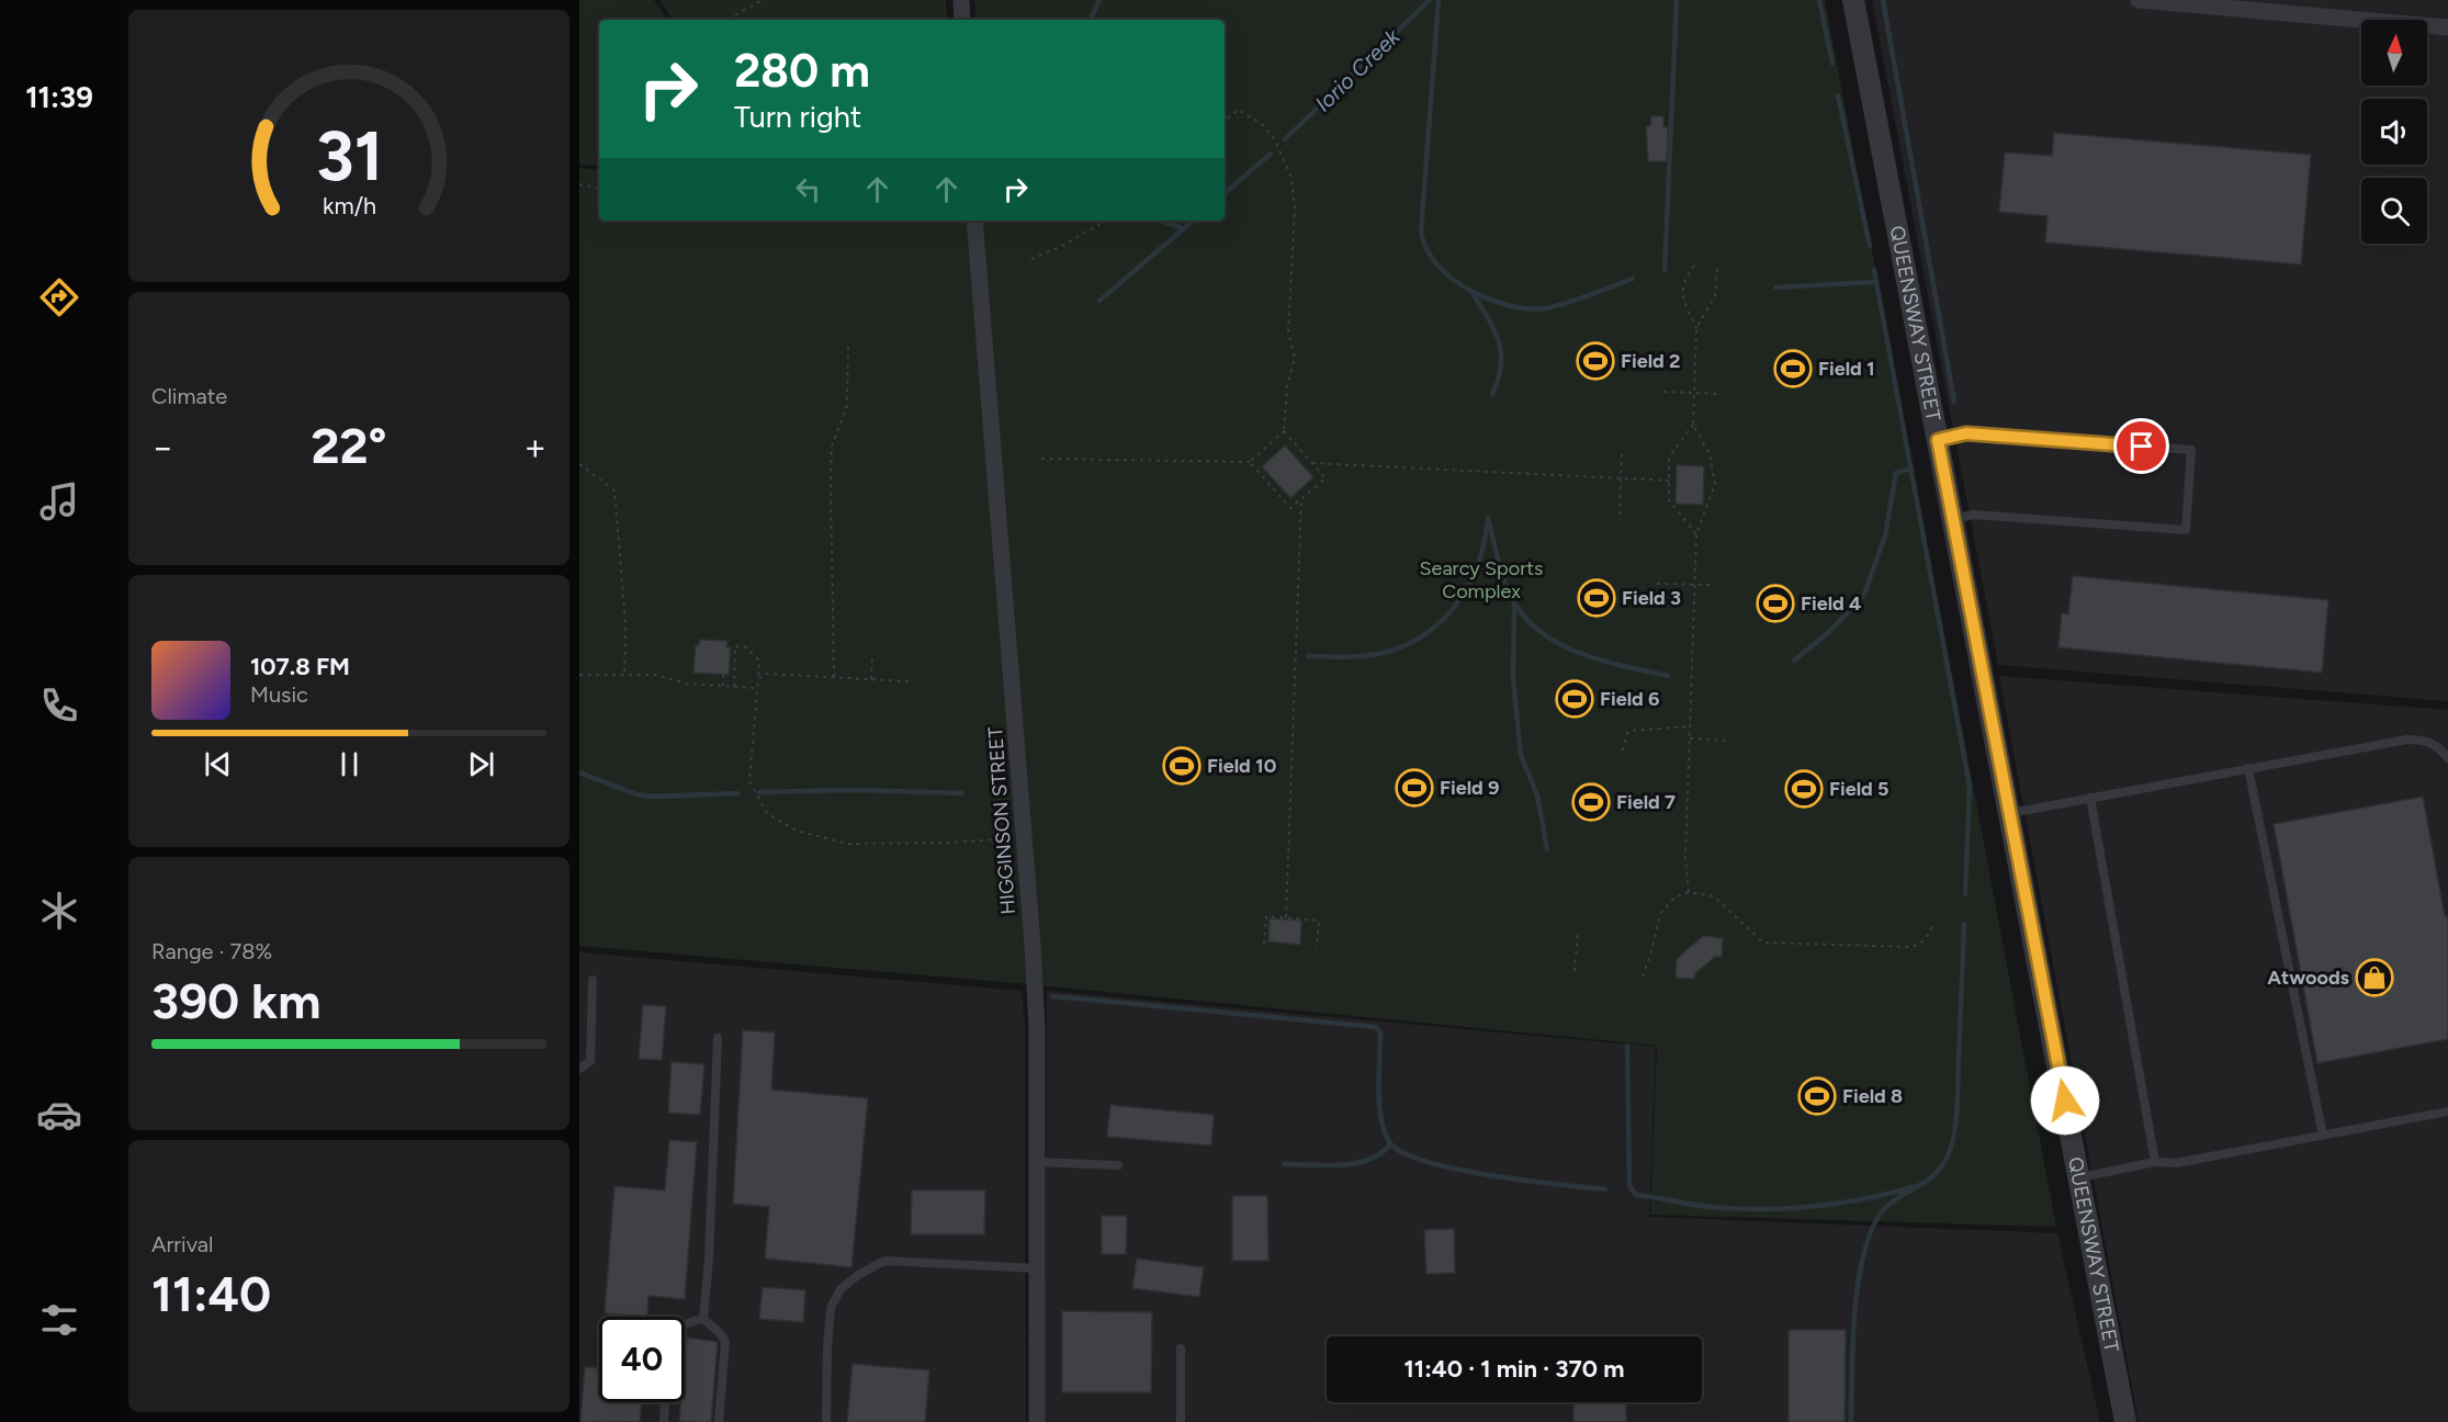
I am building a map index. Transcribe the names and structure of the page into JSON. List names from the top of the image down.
{
  "streets": {
    "street": ["QUEENSWAY STREET", "HIGGINSON STREET"]
  },
  "water": ["Iorio Creek"],
  "parks": ["Searcy Sports Complex"],
  "places": {
    "sports": [
      "Field 2",
      "Field 1",
      "Field 3",
      "Field 4",
      "Field 6",
      "Field 10",
      "Field 9",
      "Field 5",
      "Field 7",
      "Field 8"
    ],
    "shop": ["Atwoods"]
  },
  "north": "top",
  "page": {
    "tabs": "11:39",
    "turn": ["280 m", "Turn right"],
    "tile": [
      "Climate",
      ["Range · 78%", "390 km"],
      ["Arrival", "11:40"]
    ],
    "heat": ["−", "22°", "+"],
    "song": ["107.8 FM", "Music"],
    "limit": "40",
    "trip": "11:40 · 1 min · 370 m",
    "gauge": ["31", "km/h"]
  }
}
